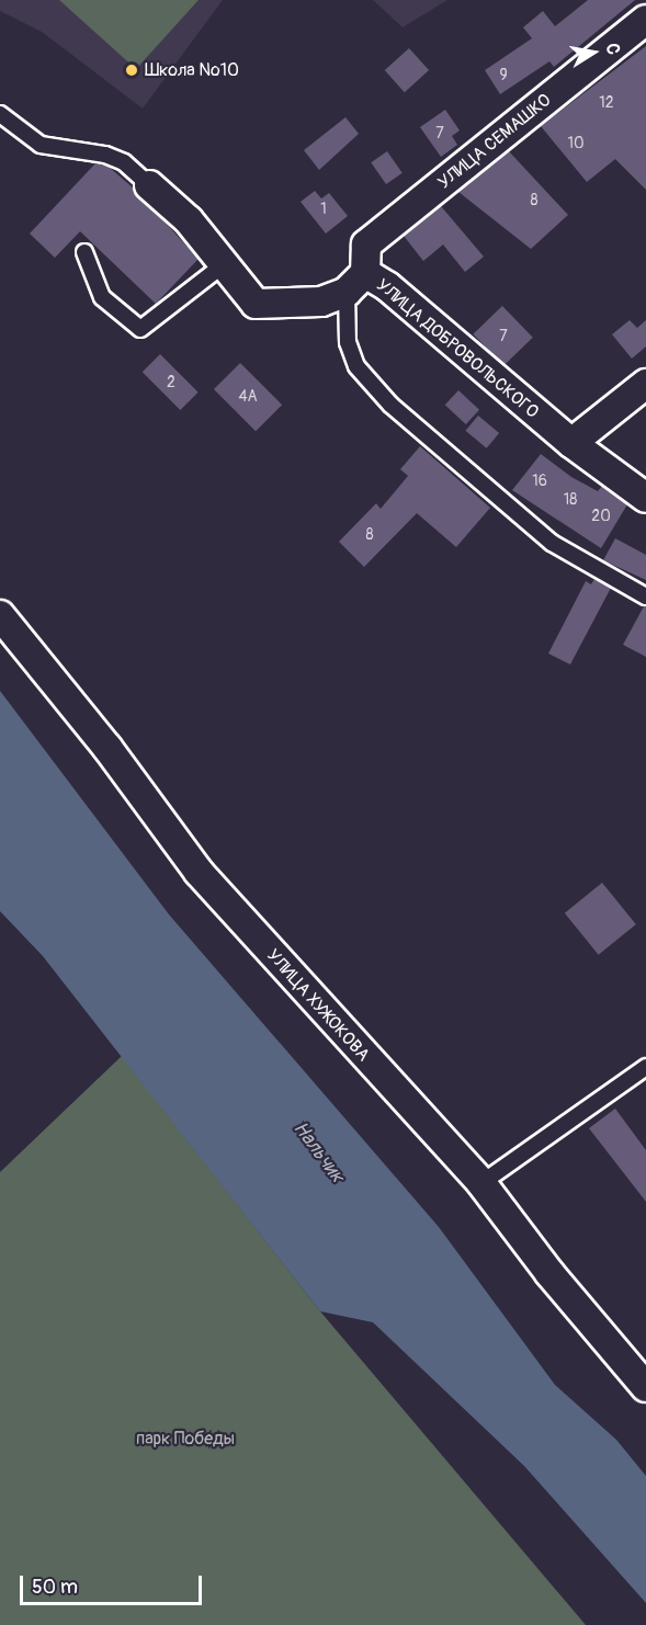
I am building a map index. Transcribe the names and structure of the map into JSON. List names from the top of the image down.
{
  "streets": {
    "street": ["УЛИЦА СЕМАШКО", "УЛИЦА ДОБРОВОЛЬСКОГО", "УЛИЦА ХУЖОКОВА"]
  },
  "crossings": [
    ["УЛИЦА СЕМАШКО", "УЛИЦА ДОБРОВОЛЬСКОГО"]
  ],
  "water": ["Нальчик"],
  "parks": ["парк Победы"],
  "places": ["Школа №10"],
  "house_numbers": [
    "9",
    "12",
    "7",
    "10",
    "8",
    "1",
    "7",
    "2",
    "4А",
    "16",
    "18",
    "20",
    "8"
  ],
  "scale_bar": "50 m",
  "north": "right"
}
